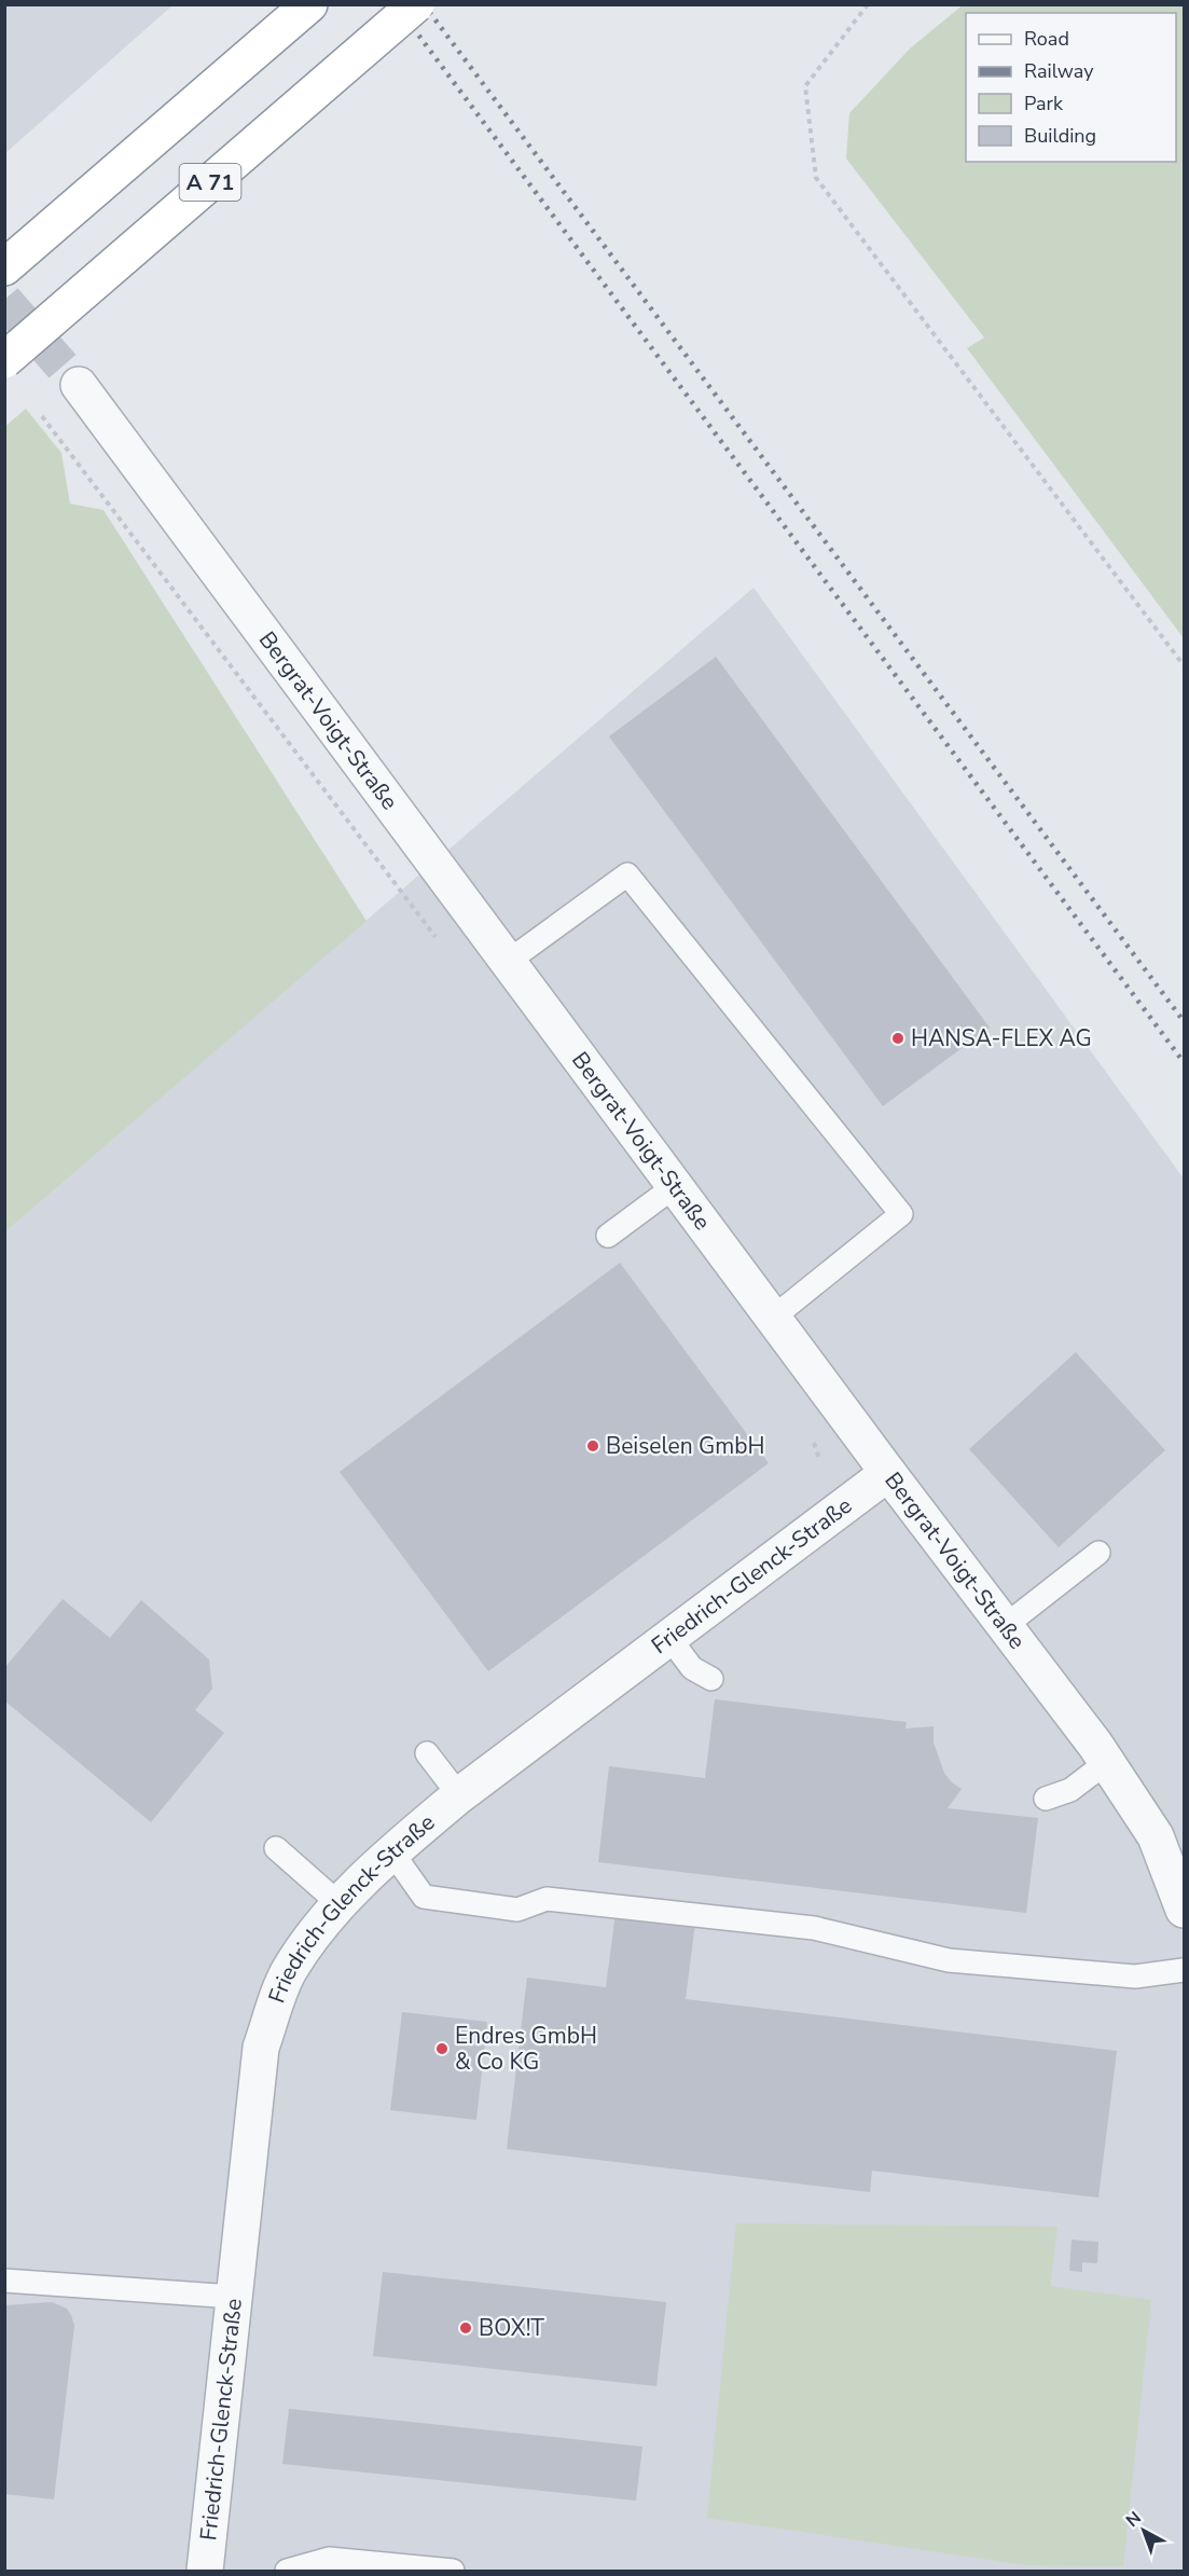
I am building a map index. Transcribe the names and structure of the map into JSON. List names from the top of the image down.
{
  "streets": {
    "highway": ["A 71"],
    "street": ["Bergrat-Voigt-Straße", "Friedrich-Glenck-Straße"]
  },
  "crossings": [
    ["Bergrat-Voigt-Straße", "Friedrich-Glenck-Straße"]
  ],
  "places": [
    "HANSA-FLEX AG",
    "Beiselen GmbH",
    "Endres GmbH & Co KG",
    "BOX!T"
  ],
  "legend": [
    "Road",
    "Railway",
    "Park",
    "Building"
  ],
  "north": "top left"
}
